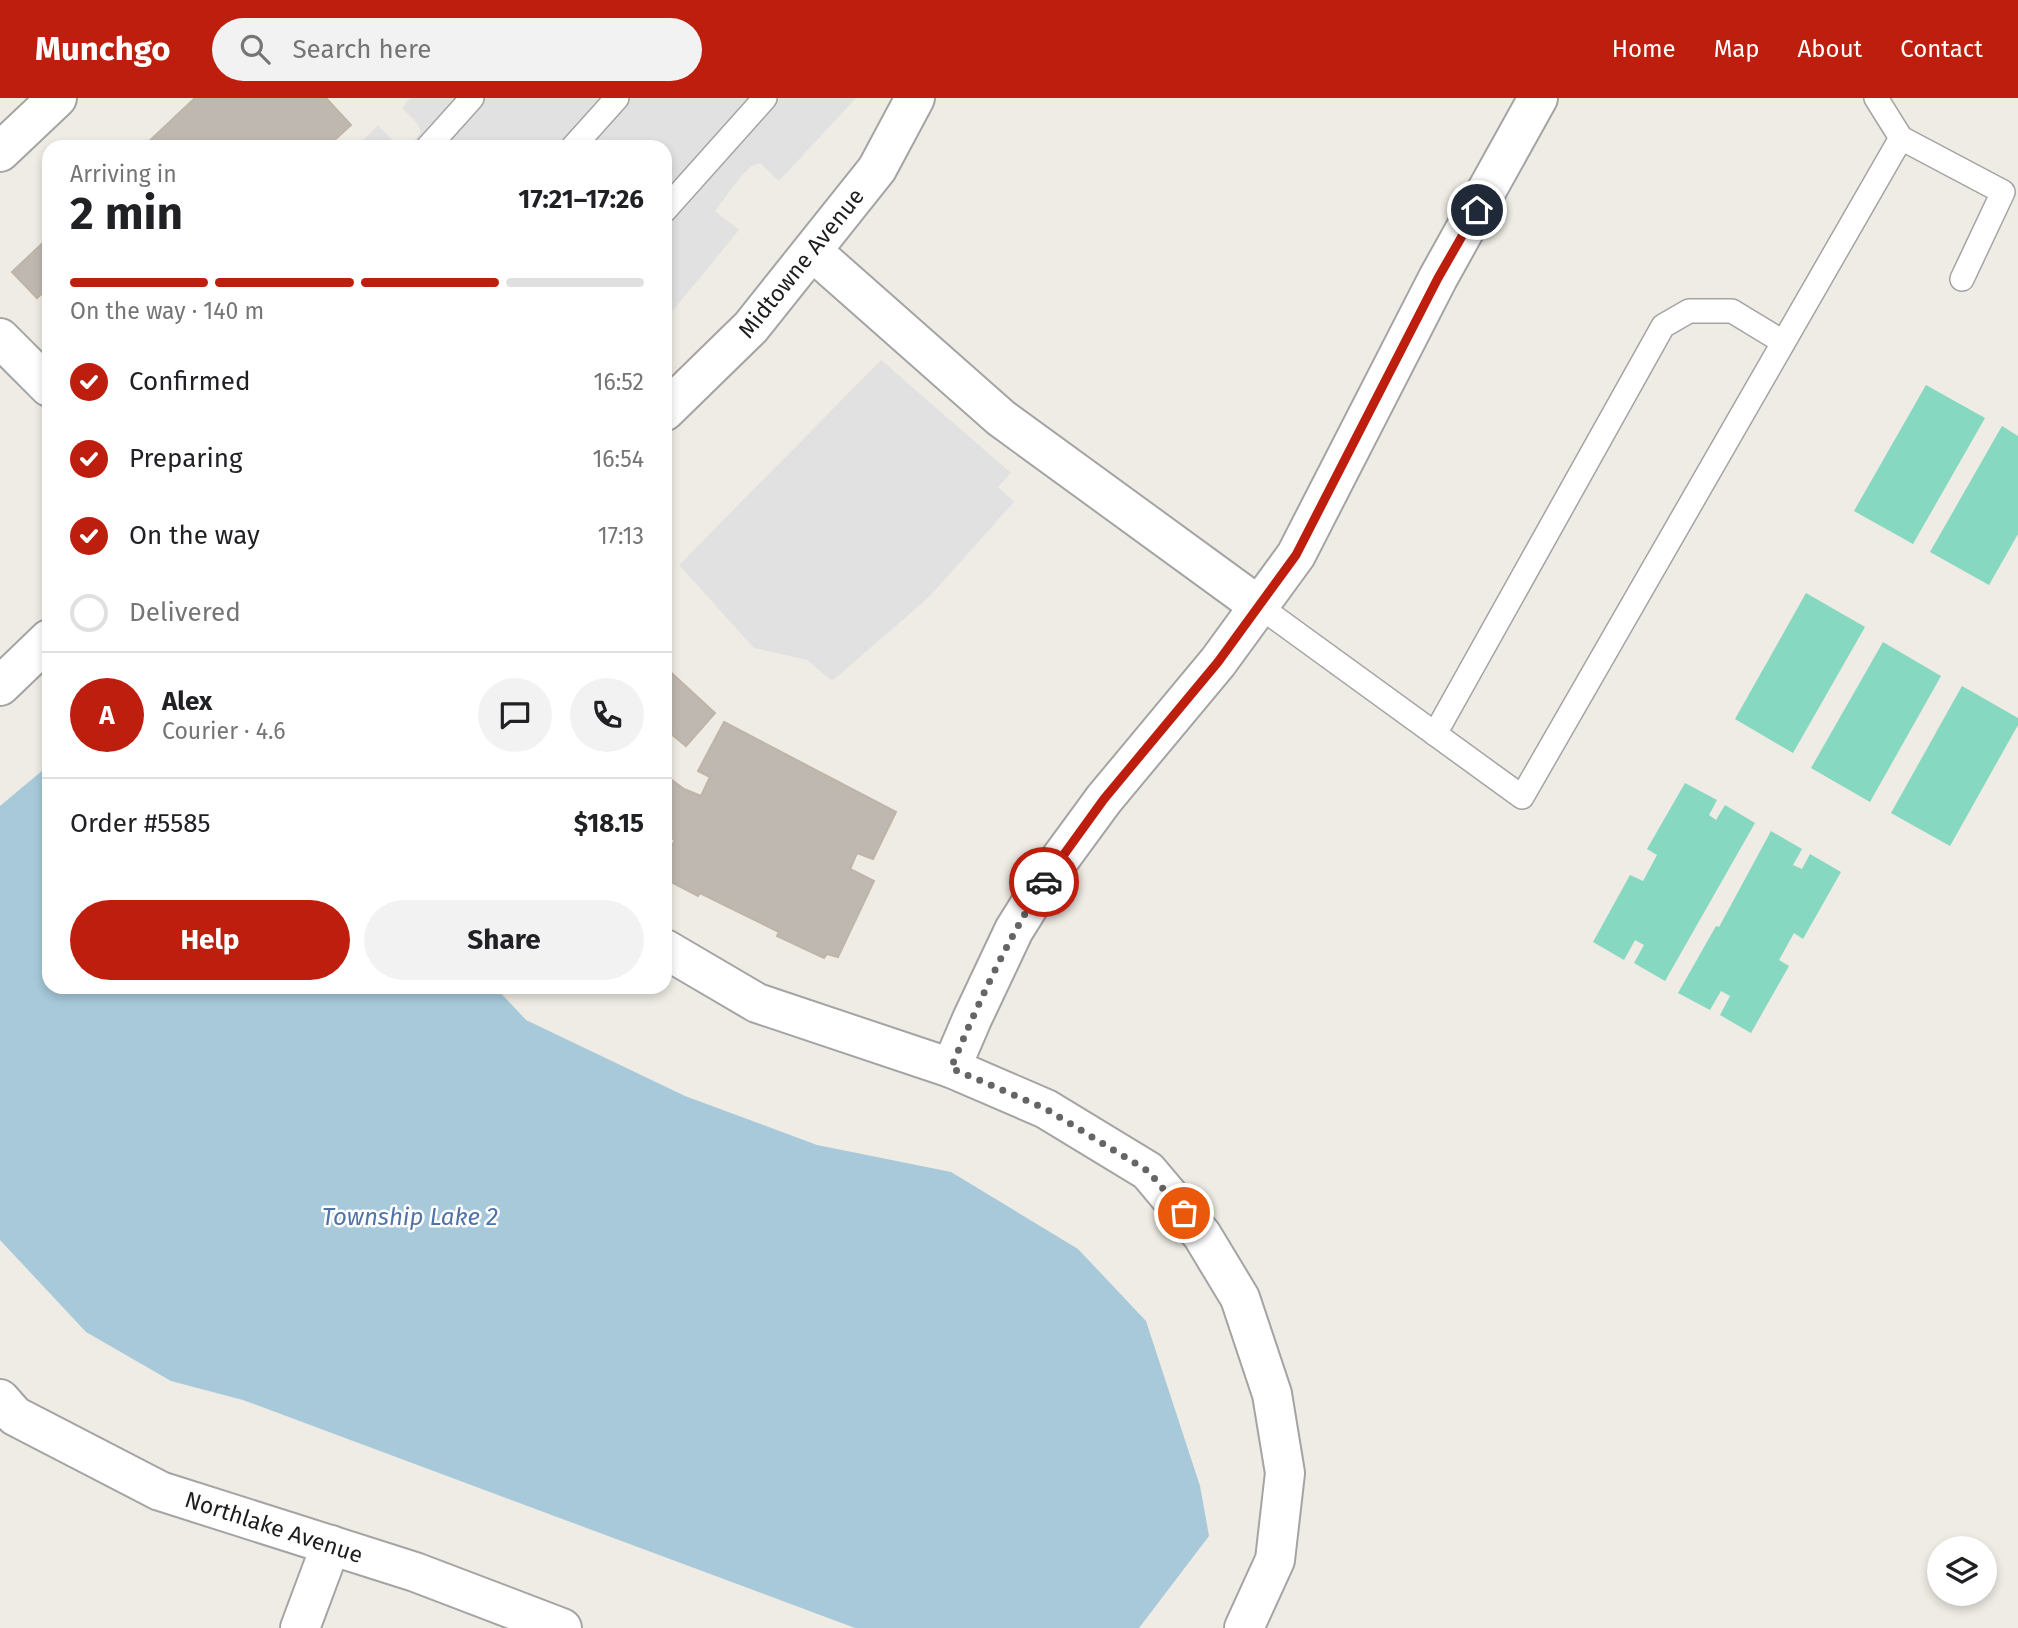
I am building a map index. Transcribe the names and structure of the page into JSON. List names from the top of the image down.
{
  "streets": {
    "street": ["Midtowne Avenue", "Northlake Avenue"]
  },
  "water": ["Township Lake 2"],
  "page": {
    "header": "Munchgo",
    "search": "Search here",
    "nav": [
      "Home",
      "Map",
      "About",
      "Contact"
    ],
    "heading": ["2 min", "Arriving in", "17:21–17:26"],
    "panel": [
      "Alex",
      "Courier · 4.6",
      "Order #5585",
      "$18.15"
    ],
    "bar": "On the way · 140 m",
    "list": [
      ["Confirmed", "16:52"],
      ["Preparing", "16:54"],
      ["On the way", "17:13"],
      "Delivered"
    ],
    "round": "A",
    "buttons": ["Help", "Share"]
  }
}
